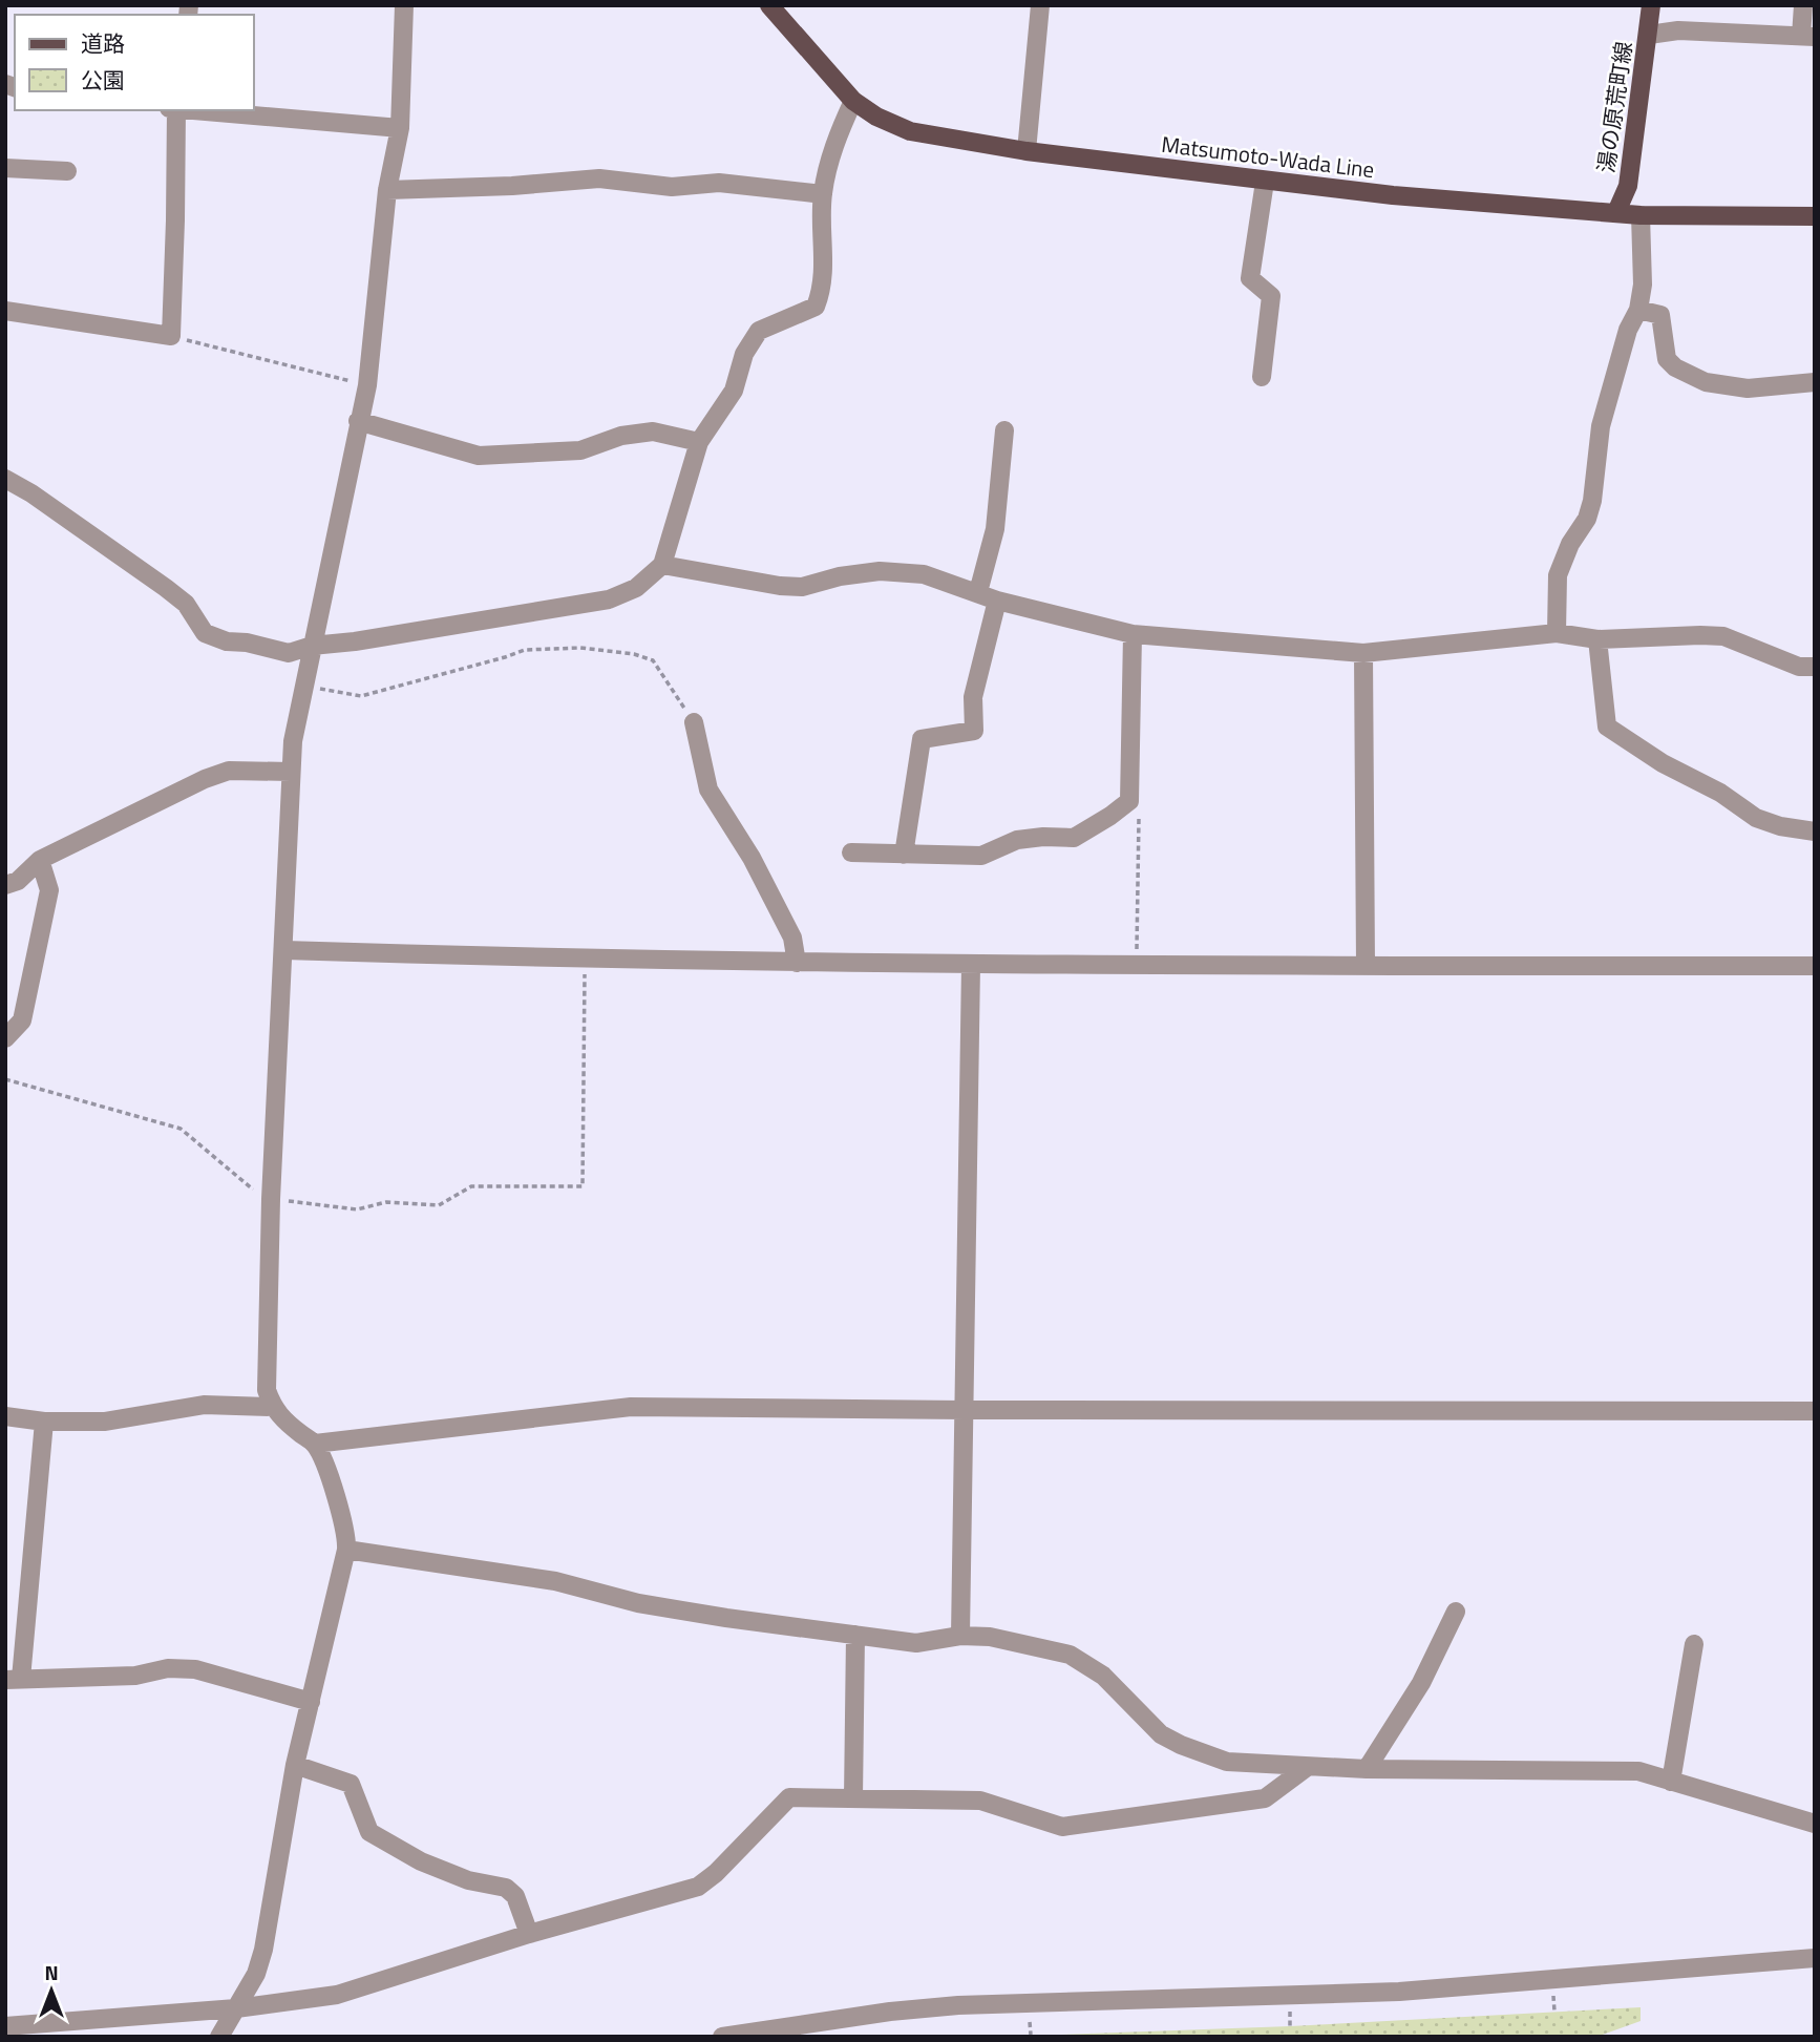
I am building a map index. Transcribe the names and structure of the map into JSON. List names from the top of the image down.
{
  "streets": {
    "main road": ["湯の原荒町線", "Matsumoto-Wada Line"]
  },
  "crossings": [
    ["湯の原荒町線", "Matsumoto-Wada Line"]
  ],
  "legend": ["道路", "公園"],
  "north": "top"
}
